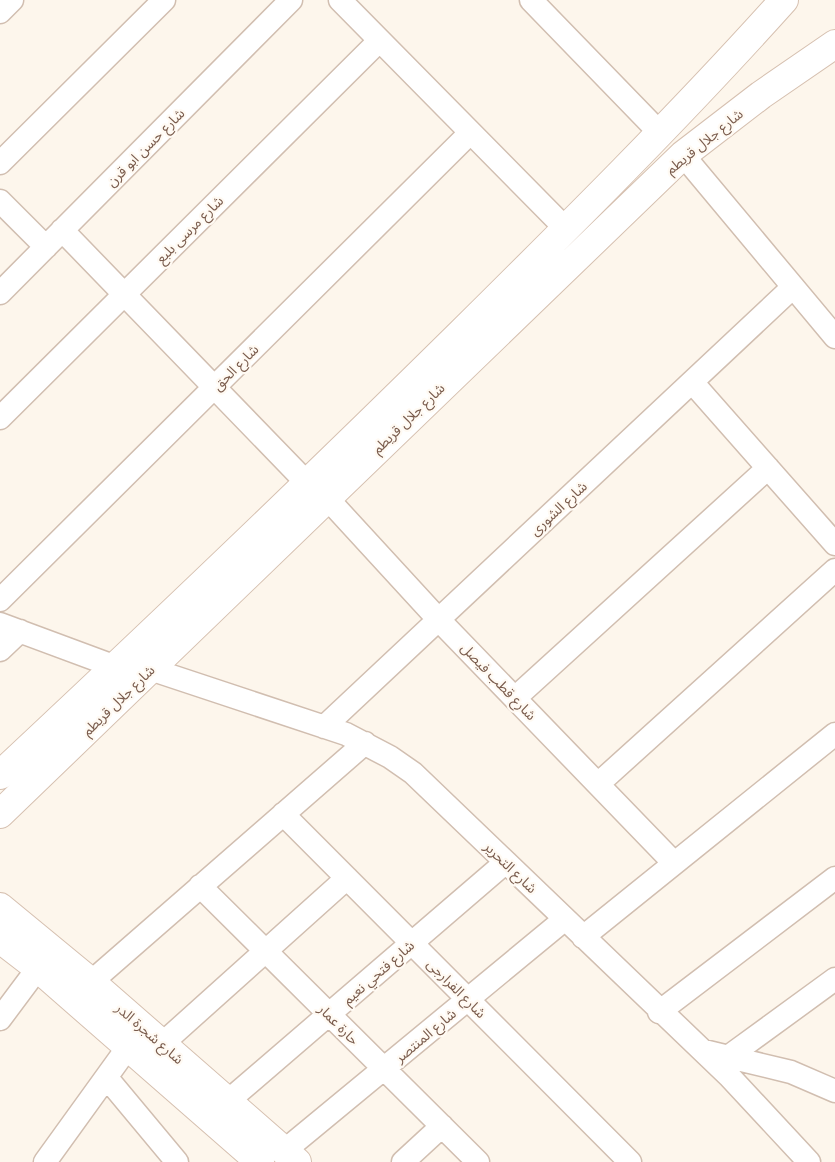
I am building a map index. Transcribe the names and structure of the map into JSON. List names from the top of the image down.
{
  "streets": {
    "main road": ["شارع جلال قريطم", "شارع شجرة الدر"],
    "street": [
      "شارع حسن ابو قرن",
      "شارع مرسى بلبع",
      "شارع الحق",
      "شارع الشورى",
      "شارع قطب فيصل",
      "شارع التحرير",
      "شارع فتحي نعيم",
      "شارع الفرارجى",
      "حارة عمار",
      "شارع المنتصر"
    ]
  },
  "crossings": [
    ["شارع جلال قريطم", "شارع قطب فيصل"],
    ["شارع جلال قريطم", "شارع التحرير"],
    ["شارع حسن ابو قرن", "شارع قطب فيصل"],
    ["شارع مرسى بلبع", "شارع قطب فيصل"],
    ["شارع الحق", "شارع قطب فيصل"],
    ["شارع الشورى", "شارع قطب فيصل"],
    ["شارع الشورى", "شارع التحرير"],
    ["شارع التحرير", "شارع فتحي نعيم"],
    ["شارع التحرير", "شارع المنتصر"],
    ["شارع فتحي نعيم", "شارع الفرارجى"],
    ["شارع فتحي نعيم", "حارة عمار"],
    ["شارع فتحي نعيم", "شارع شجرة الدر"],
    ["شارع الفرارجى", "شارع المنتصر"],
    ["حارة عمار", "شارع المنتصر"],
    ["شارع شجرة الدر", "شارع المنتصر"]
  ]
}
